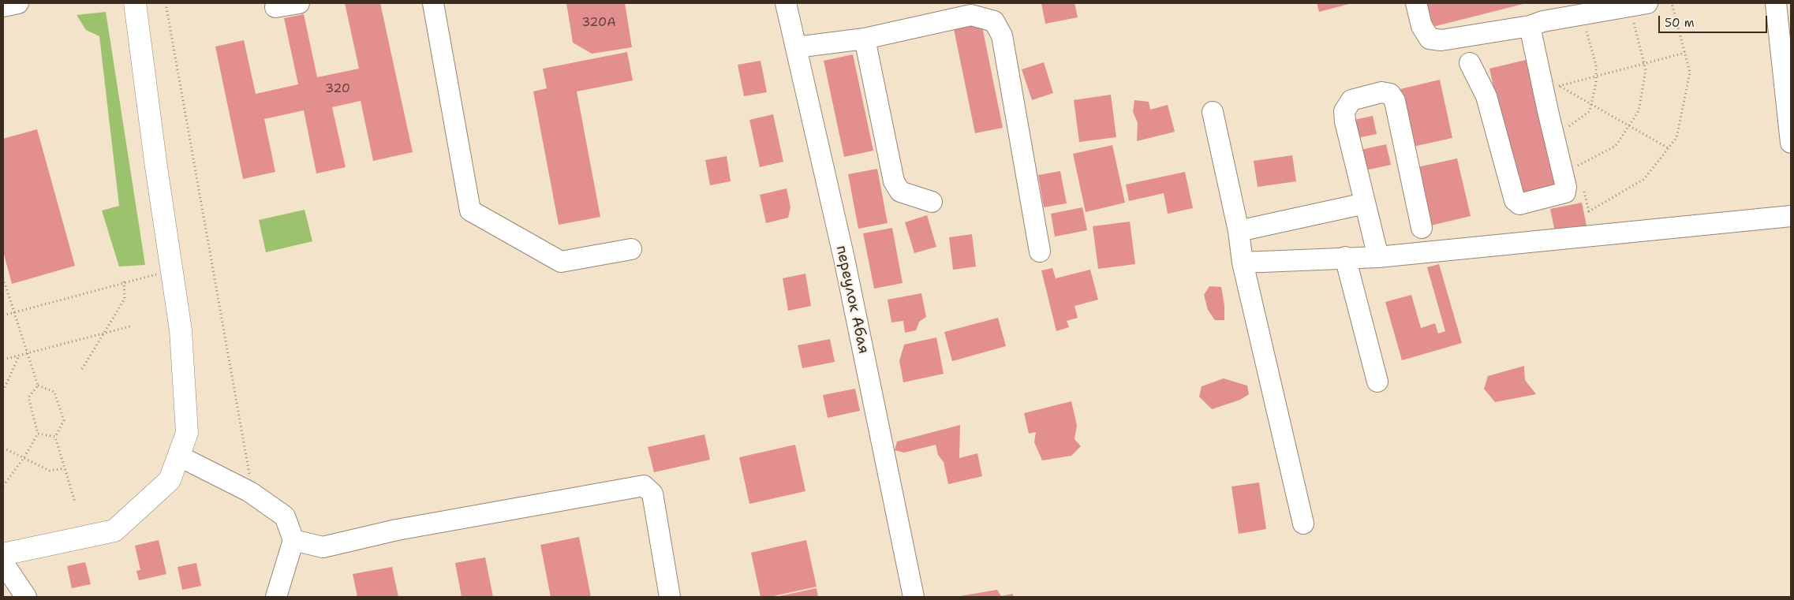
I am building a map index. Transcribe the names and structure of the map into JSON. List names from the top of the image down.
{
  "streets": {
    "street": ["переулок Абая"]
  },
  "house_numbers": ["320А", "320"],
  "scale_bar": "50 m"
}
